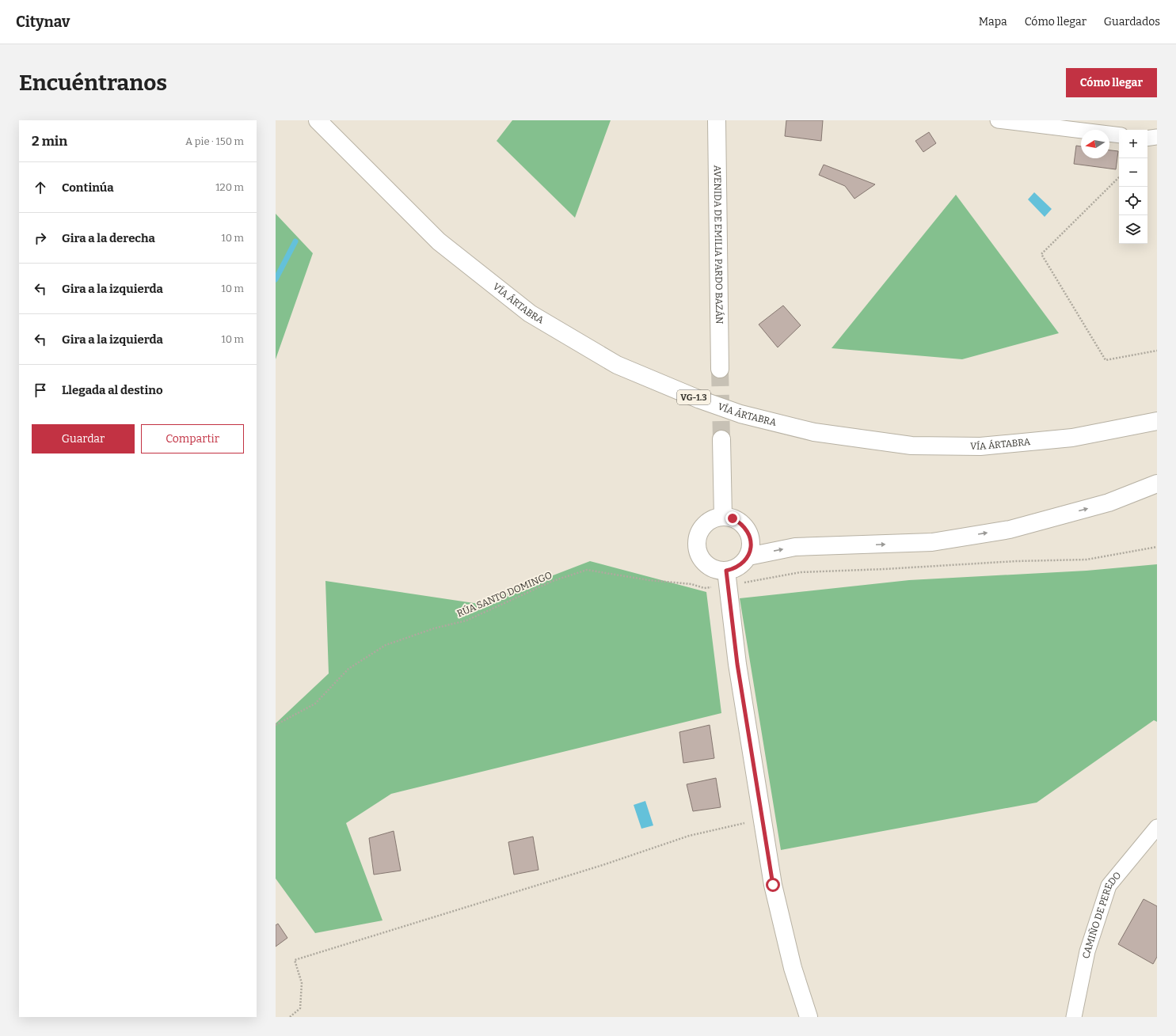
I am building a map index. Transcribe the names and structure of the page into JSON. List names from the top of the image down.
{
  "streets": {
    "main road": ["AVENIDA DE EMILIA PARDO BAZÁN", "VÍA ÁRTABRA", "VG-1.3"],
    "street": ["CAMIÑO DE PEREDO"],
    "path": ["RÚA SANTO DOMINGO"]
  },
  "north": "left",
  "page": {
    "header": "Citynav",
    "nav": ["Mapa", "Cómo llegar", "Guardados"],
    "buttons": [
      "Cómo llegar",
      ["Guardar", "Compartir"]
    ],
    "title": "Encuéntranos",
    "heading": ["2 min", "A pie · 150 m"],
    "map_buttons": ["+", "−"],
    "list": [
      ["Continúa", "120 m"],
      ["Gira a la derecha", "10 m"],
      ["Gira a la izquierda", "10 m"],
      ["Gira a la izquierda", "10 m"],
      "Llegada al destino"
    ]
  }
}
